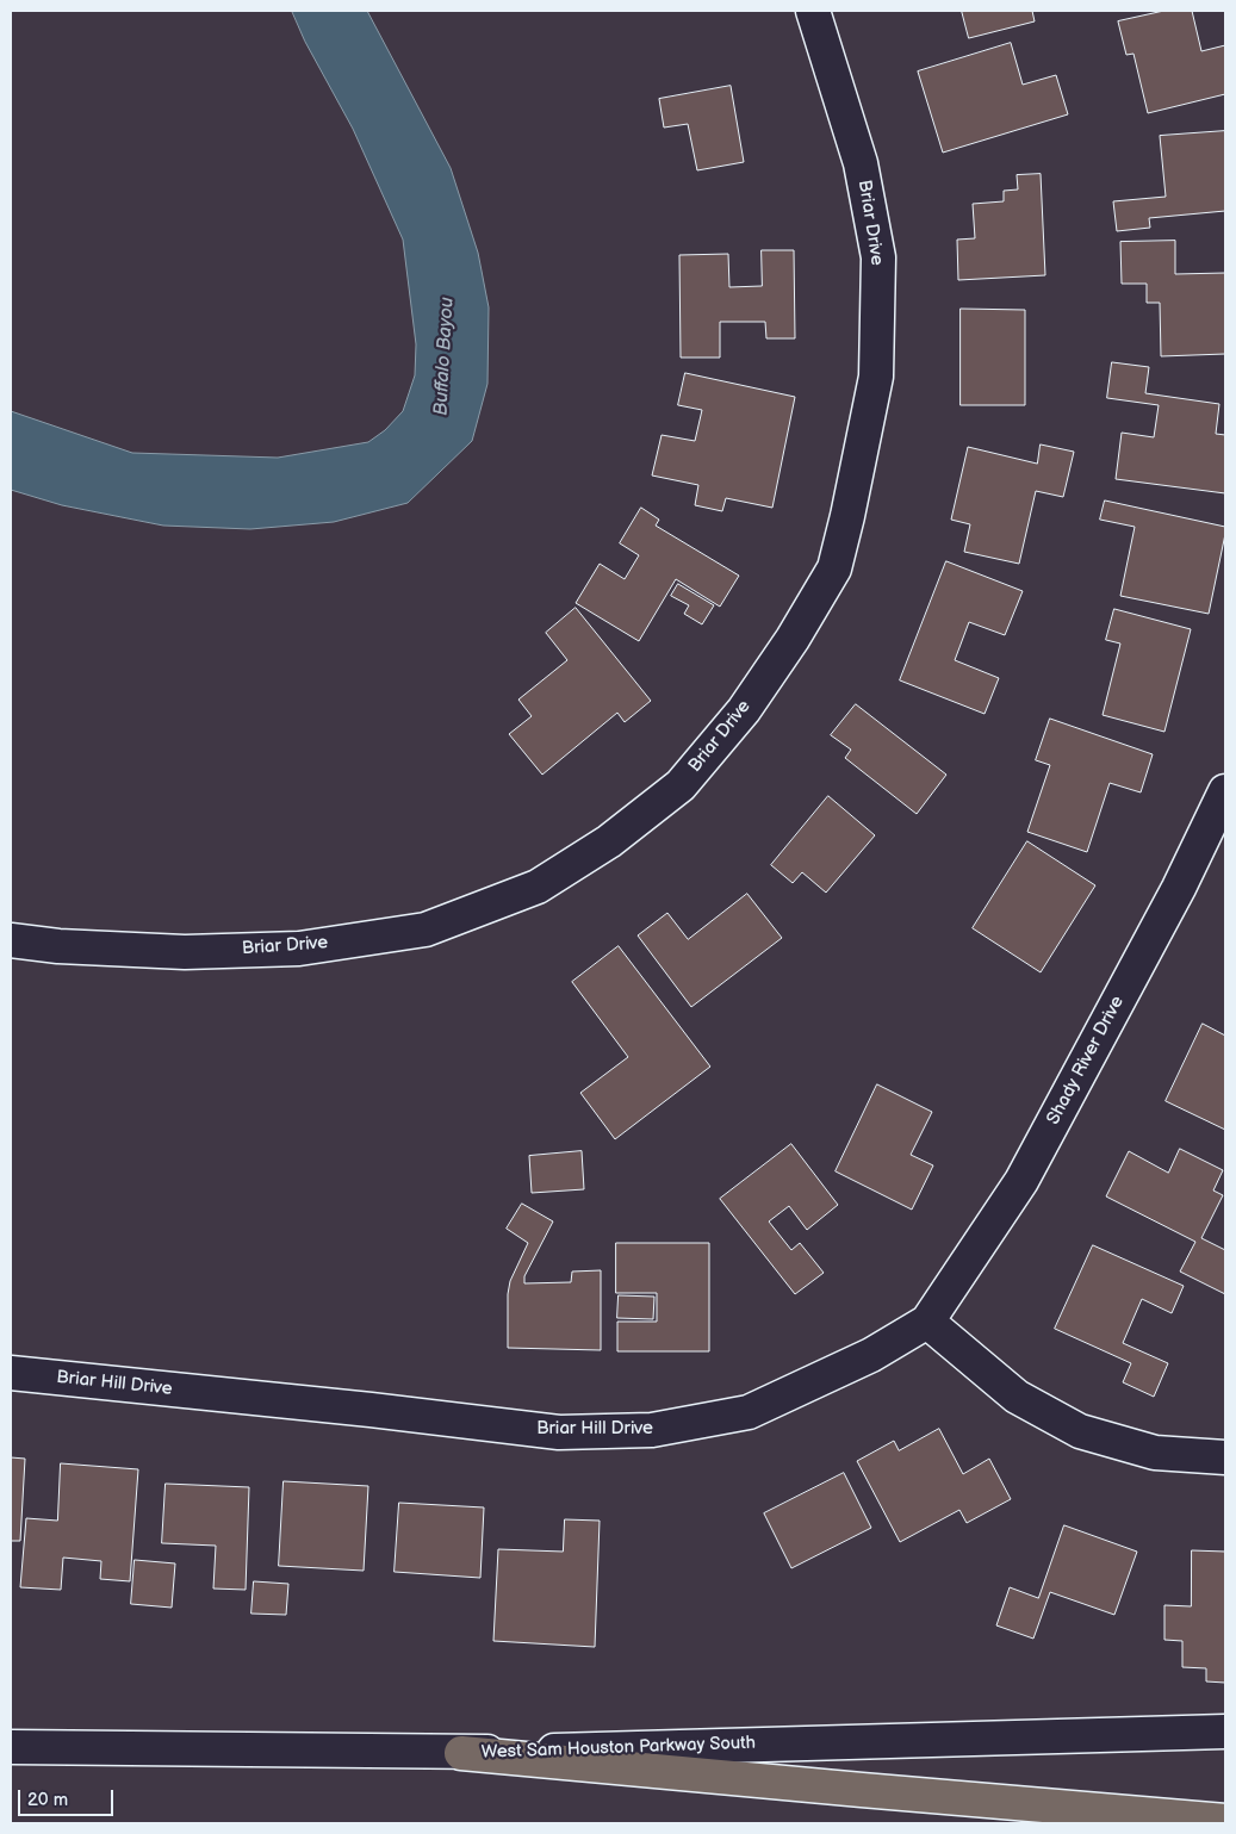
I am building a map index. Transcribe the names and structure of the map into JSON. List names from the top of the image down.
{
  "streets": {
    "street": [
      "Briar Drive",
      "Shady River Drive",
      "Briar Hill Drive",
      "West Sam Houston Parkway South"
    ]
  },
  "crossings": [
    ["Shady River Drive", "Briar Hill Drive"]
  ],
  "water": ["Buffalo Bayou"],
  "scale_bar": "20 m"
}
